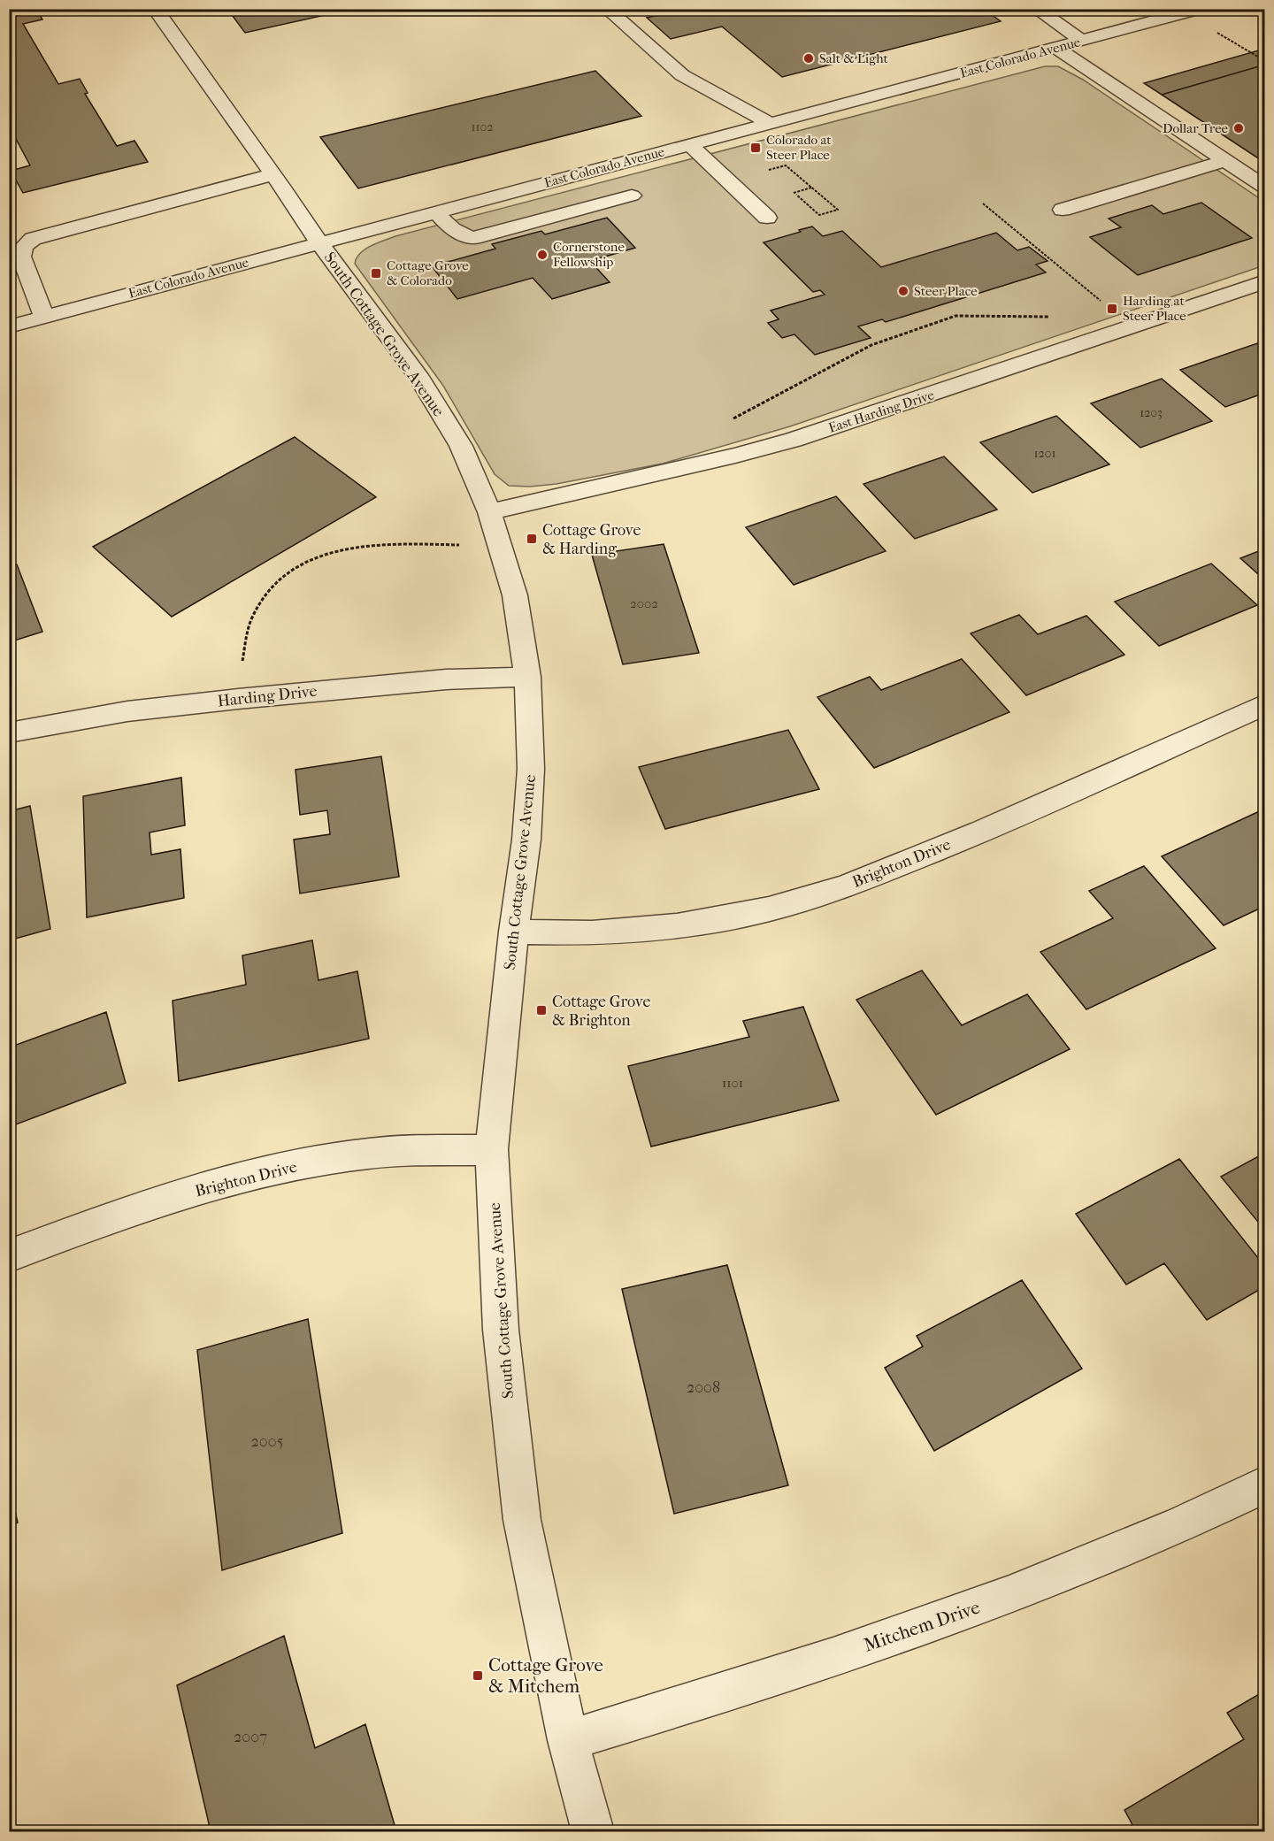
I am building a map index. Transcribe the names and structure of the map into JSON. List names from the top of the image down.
{
  "streets": {
    "street": [
      "East Colorado Avenue",
      "South Cottage Grove Avenue",
      "East Harding Drive",
      "Harding Drive",
      "Brighton Drive",
      "Mitchem Drive"
    ]
  },
  "crossings": [
    ["East Colorado Avenue", "South Cottage Grove Avenue"],
    ["South Cottage Grove Avenue", "East Harding Drive"],
    ["South Cottage Grove Avenue", "Harding Drive"],
    ["South Cottage Grove Avenue", "Brighton Drive"],
    ["South Cottage Grove Avenue", "Mitchem Drive"]
  ],
  "places": {
    "other": [
      "Salt & Light",
      "Dollar Tree",
      "Cornerstone Fellowship",
      "Steer Place"
    ],
    "transit": [
      "Colorado at Steer Place",
      "Cottage Grove & Colorado",
      "Harding at Steer Place",
      "Cottage Grove & Harding",
      "Cottage Grove & Brighton",
      "Cottage Grove & Mitchem"
    ]
  },
  "house_numbers": [
    "1102",
    "1203",
    "1201",
    "2002",
    "1101",
    "2008",
    "2005",
    "2007"
  ]
}
